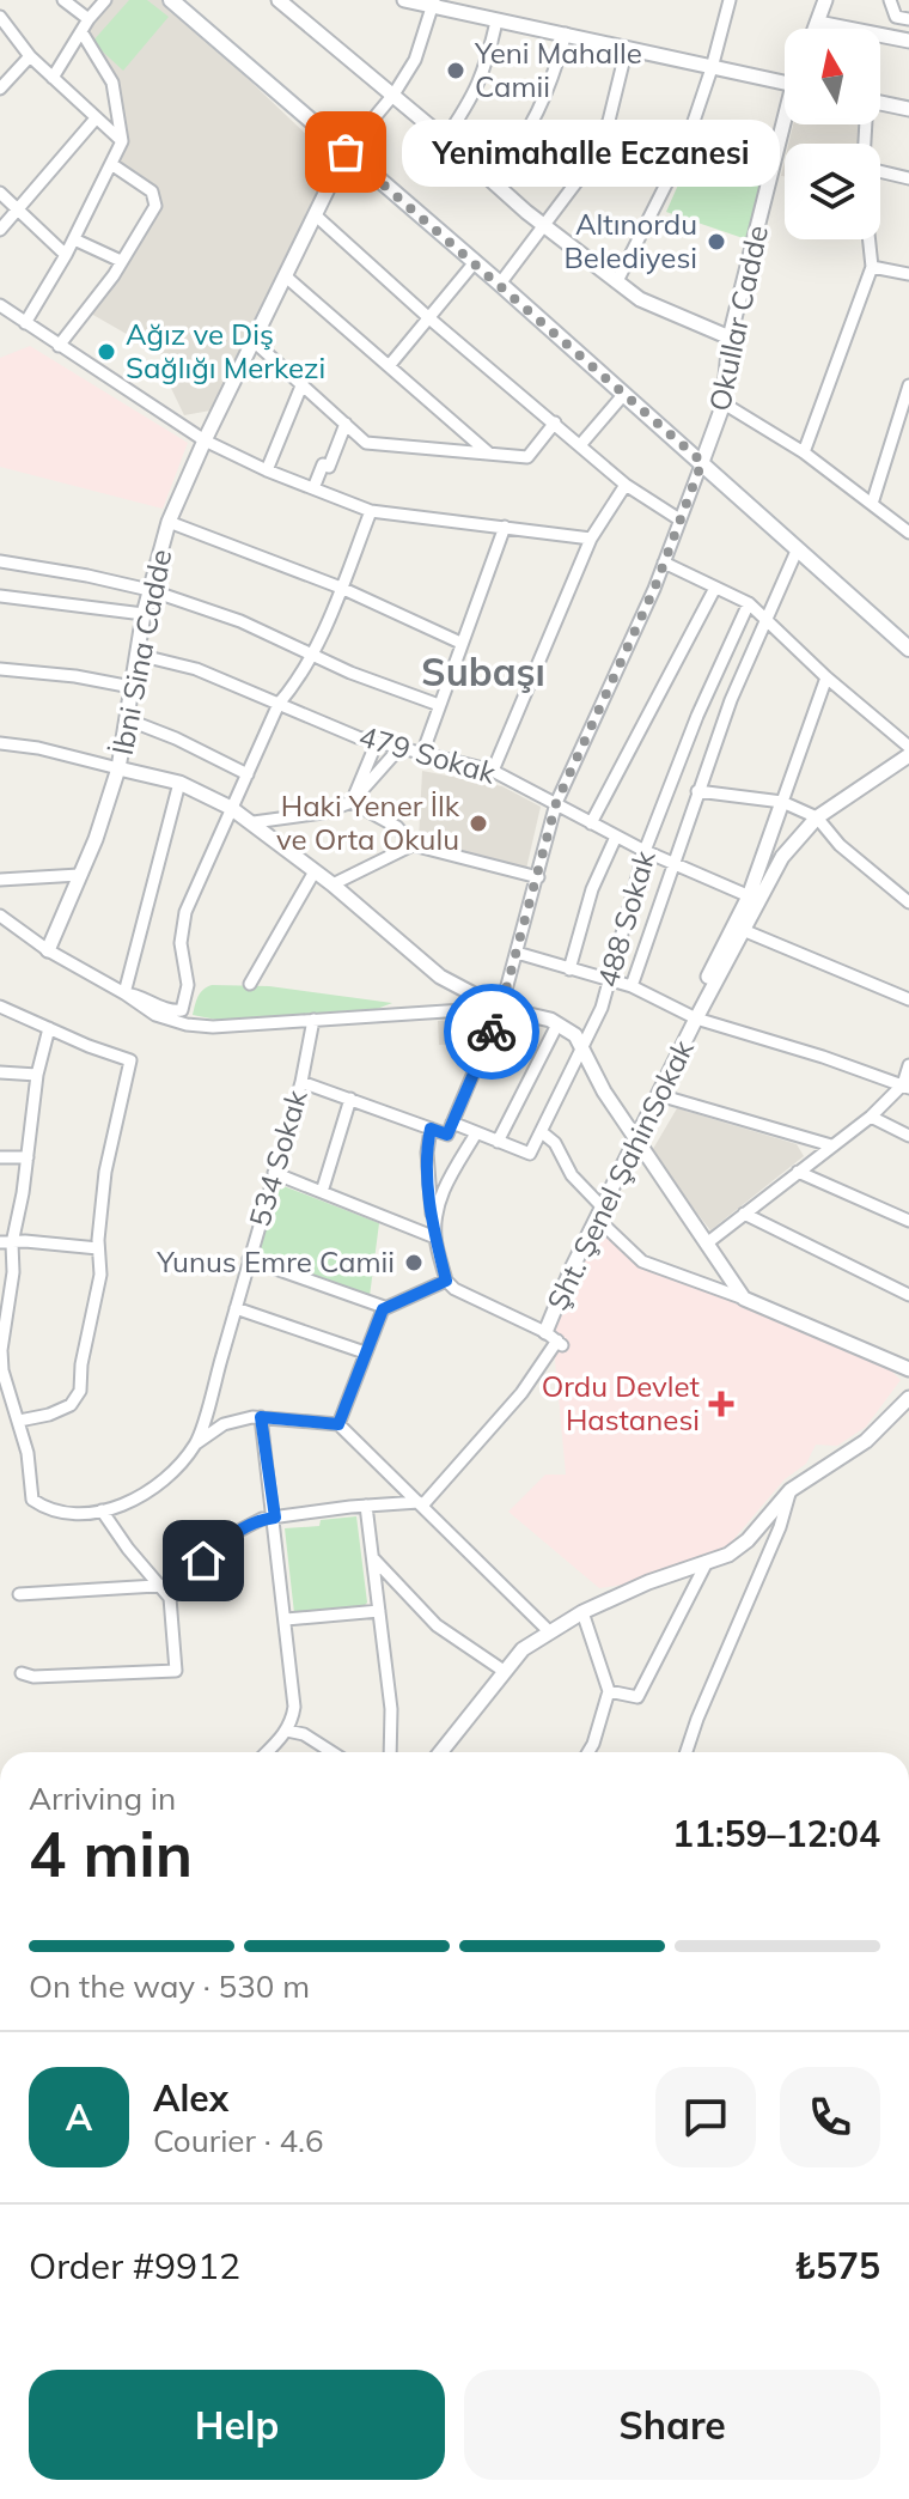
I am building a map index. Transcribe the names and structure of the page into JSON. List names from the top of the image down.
{
  "streets": {
    "street": [
      "Okullar Cadde",
      "İbni Sina Cadde",
      "479 Sokak",
      "488 Sokak",
      "534 Sokak",
      "Şht. Şenel ŞahinSokak"
    ]
  },
  "crossings": [
    ["İbni Sina Cadde", "479 Sokak"],
    ["479 Sokak", "488 Sokak"],
    ["479 Sokak", "Şht. Şenel ŞahinSokak"]
  ],
  "districts": ["Subaşı"],
  "places": {
    "other": [
      "Yeni Mahalle Camii",
      "Yenimahalle Eczanesi",
      "Altınordu Belediyesi",
      "Ağız ve Diş Sağlığı Merkezi",
      "Haki Yener İlk ve Orta Okulu",
      "Yunus Emre Camii"
    ],
    "health": ["Ordu Devlet Hastanesi"]
  },
  "north": "top",
  "page": {
    "bubble": "Yenimahalle Eczanesi",
    "heading": ["4 min", "Arriving in", "11:59–12:04"],
    "panel": [
      "Alex",
      "Courier · 4.6",
      "Order #9912",
      "₺575"
    ],
    "bar": "On the way · 530 m",
    "round": "A",
    "buttons": ["Help", "Share"]
  }
}
